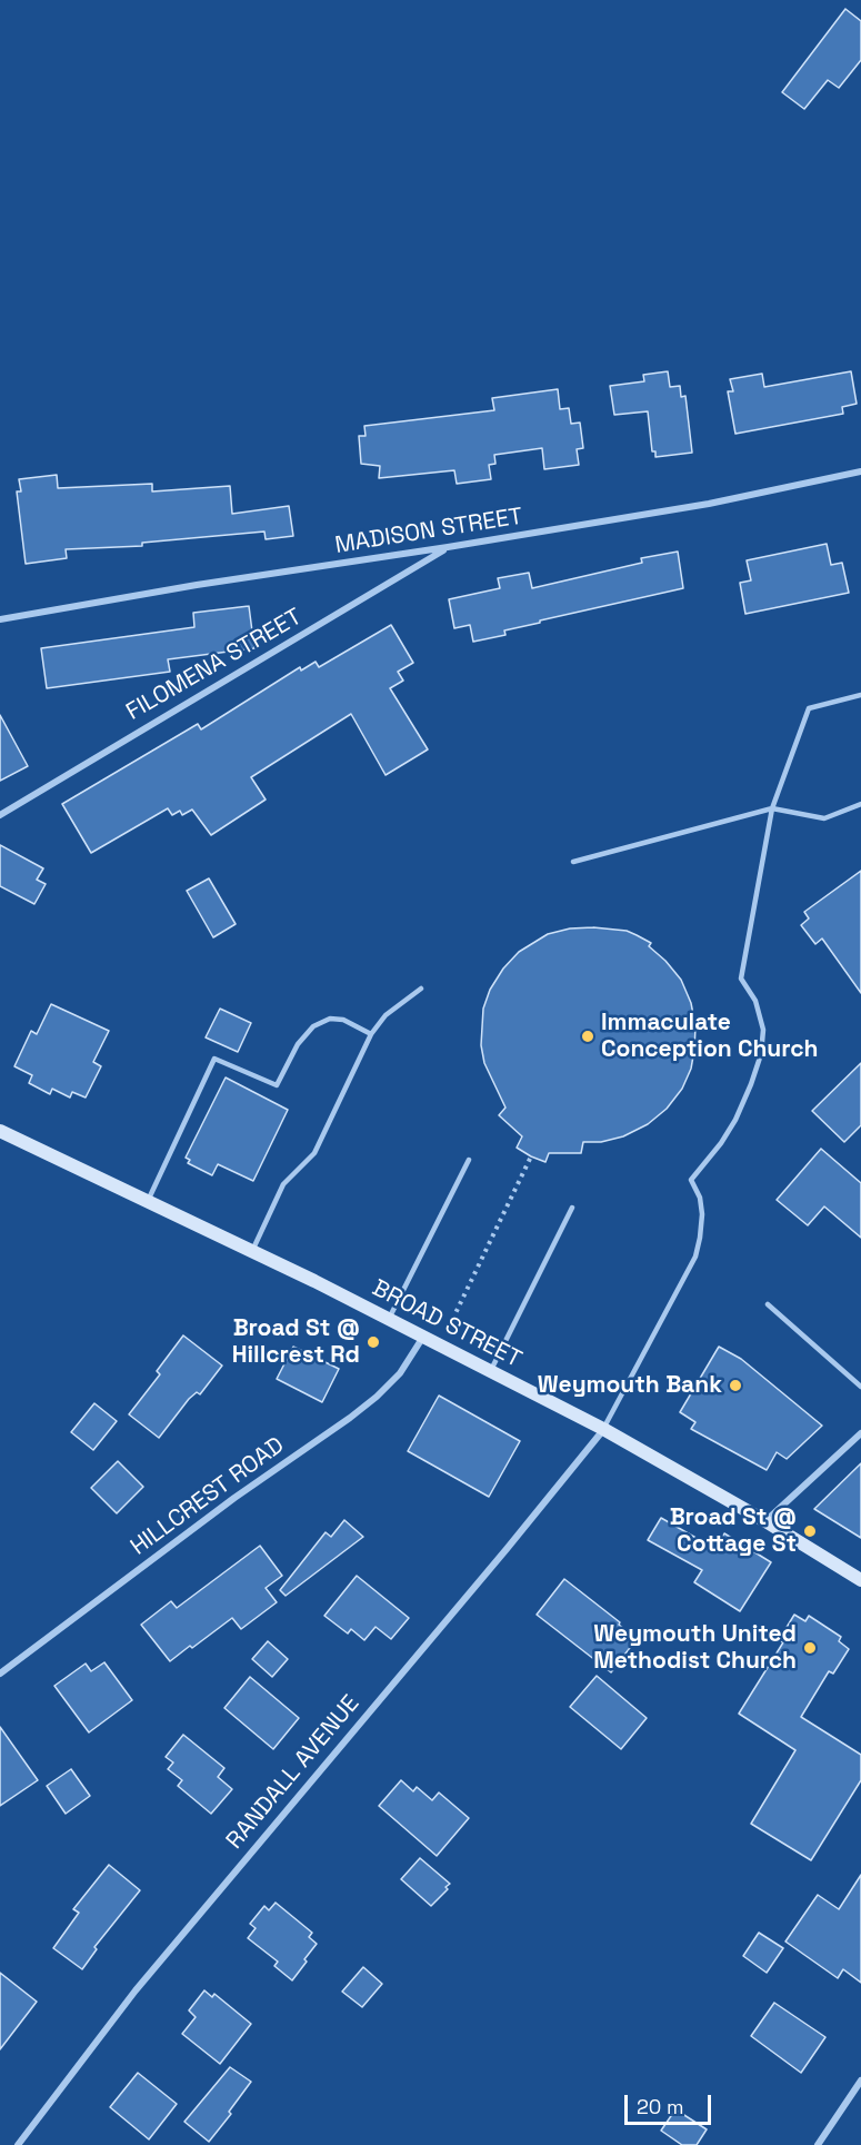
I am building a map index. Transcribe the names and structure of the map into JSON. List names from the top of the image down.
{
  "streets": {
    "main road": ["BROAD STREET"],
    "street": [
      "MADISON STREET",
      "FILOMENA STREET",
      "HILLCREST ROAD",
      "RANDALL AVENUE"
    ]
  },
  "crossings": [
    ["MADISON STREET", "FILOMENA STREET"],
    ["BROAD STREET", "HILLCREST ROAD"],
    ["BROAD STREET", "RANDALL AVENUE"]
  ],
  "places": [
    "Immaculate Conception Church",
    "Broad St @ Hillcrest Rd",
    "Weymouth Bank",
    "Broad St @ Cottage St",
    "Weymouth United Methodist Church"
  ],
  "scale_bar": "20 m"
}
